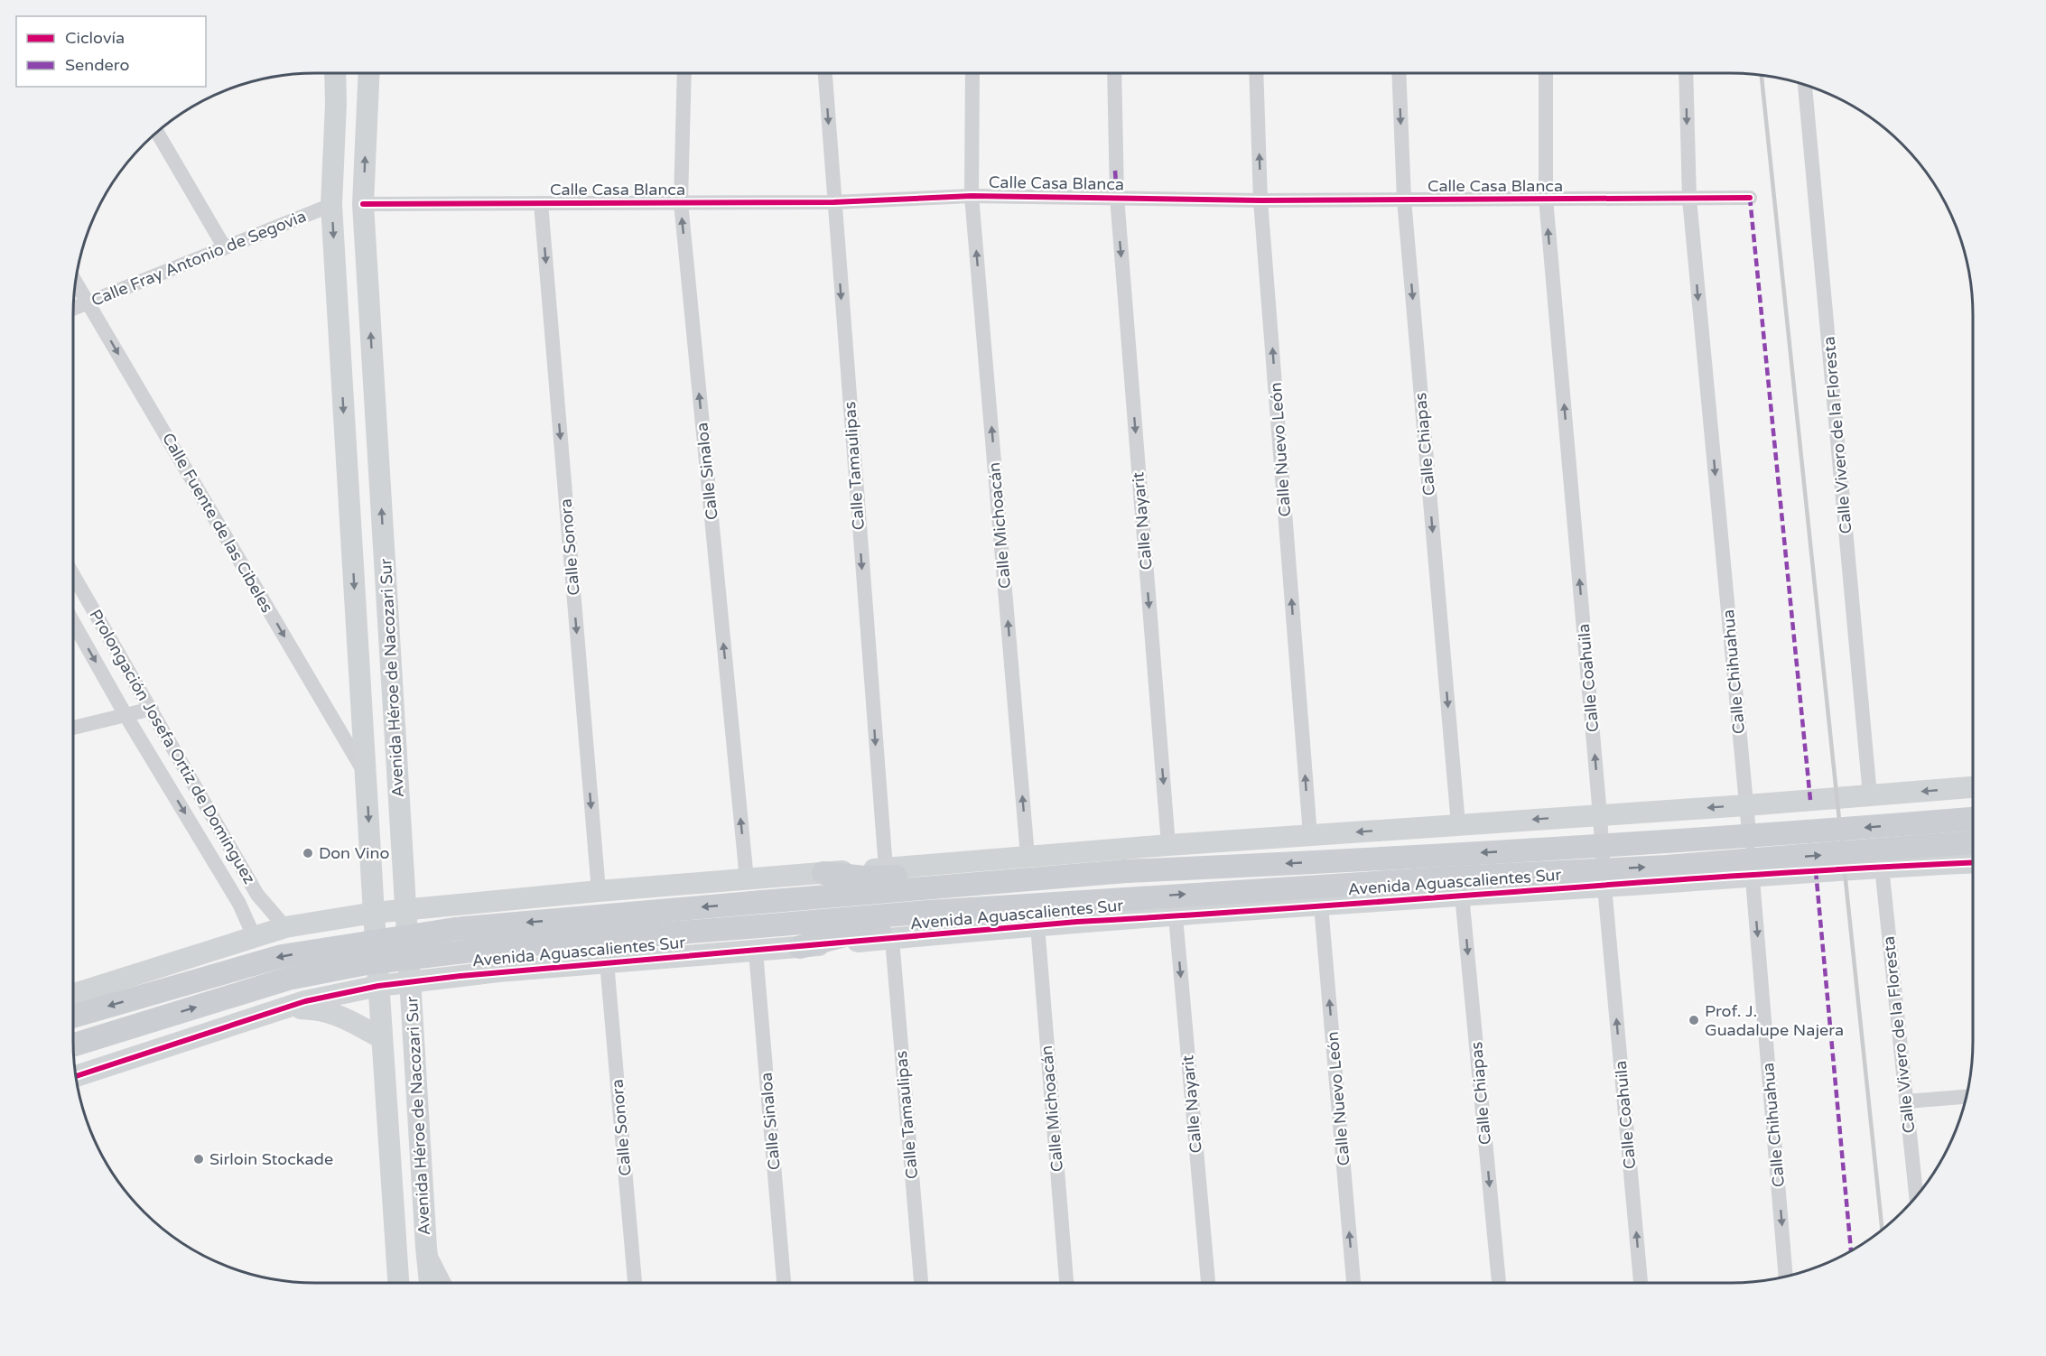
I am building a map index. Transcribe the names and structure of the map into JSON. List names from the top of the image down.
{
  "streets": {
    "main road": ["Avenida Aguascalientes Sur"],
    "street": [
      "Calle Casa Blanca",
      "Calle Fray Antonio de Segovia",
      "Calle Vivero de la Floresta",
      "Calle Chiapas",
      "Calle Nuevo León",
      "Calle Tamaulipas",
      "Calle Sinaloa",
      "Calle Nayarit",
      "Calle Fuente de las Cibeles",
      "Calle Michoacán",
      "Calle Sonora",
      "Calle Chihuahua",
      "Avenida Héroe de Nacozari Sur",
      "Calle Coahuila",
      "Prolongación Josefa Ortiz de Domínguez"
    ]
  },
  "crossings": [
    ["Calle Casa Blanca", "Calle Chiapas"],
    ["Calle Casa Blanca", "Calle Nuevo León"],
    ["Calle Casa Blanca", "Calle Tamaulipas"],
    ["Calle Casa Blanca", "Calle Sinaloa"],
    ["Calle Casa Blanca", "Calle Nayarit"],
    ["Calle Casa Blanca", "Calle Michoacán"],
    ["Calle Casa Blanca", "Calle Sonora"],
    ["Calle Casa Blanca", "Calle Chihuahua"],
    ["Calle Casa Blanca", "Avenida Héroe de Nacozari Sur"],
    ["Calle Casa Blanca", "Calle Coahuila"],
    ["Calle Fray Antonio de Segovia", "Calle Fuente de las Cibeles"],
    ["Calle Fray Antonio de Segovia", "Avenida Héroe de Nacozari Sur"],
    ["Calle Vivero de la Floresta", "Avenida Aguascalientes Sur"],
    ["Calle Chiapas", "Avenida Aguascalientes Sur"],
    ["Calle Nuevo León", "Avenida Aguascalientes Sur"],
    ["Calle Tamaulipas", "Avenida Aguascalientes Sur"],
    ["Calle Sinaloa", "Avenida Aguascalientes Sur"],
    ["Calle Nayarit", "Avenida Aguascalientes Sur"],
    ["Calle Fuente de las Cibeles", "Avenida Héroe de Nacozari Sur"],
    ["Calle Michoacán", "Avenida Aguascalientes Sur"],
    ["Calle Sonora", "Avenida Aguascalientes Sur"],
    ["Calle Chihuahua", "Avenida Aguascalientes Sur"],
    ["Avenida Héroe de Nacozari Sur", "Avenida Aguascalientes Sur"],
    ["Calle Coahuila", "Avenida Aguascalientes Sur"]
  ],
  "one_way": [
    "Calle Chiapas",
    "Calle Nuevo León",
    "Calle Tamaulipas",
    "Calle Sinaloa",
    "Calle Nayarit",
    "Calle Fuente de las Cibeles",
    "Calle Michoacán",
    "Calle Sonora",
    "Calle Chihuahua",
    "Calle Coahuila"
  ],
  "places": ["Don Vino", "Prof. J. Guadalupe Najera", "Sirloin Stockade"],
  "legend": ["Ciclovía", "Sendero"]
}
